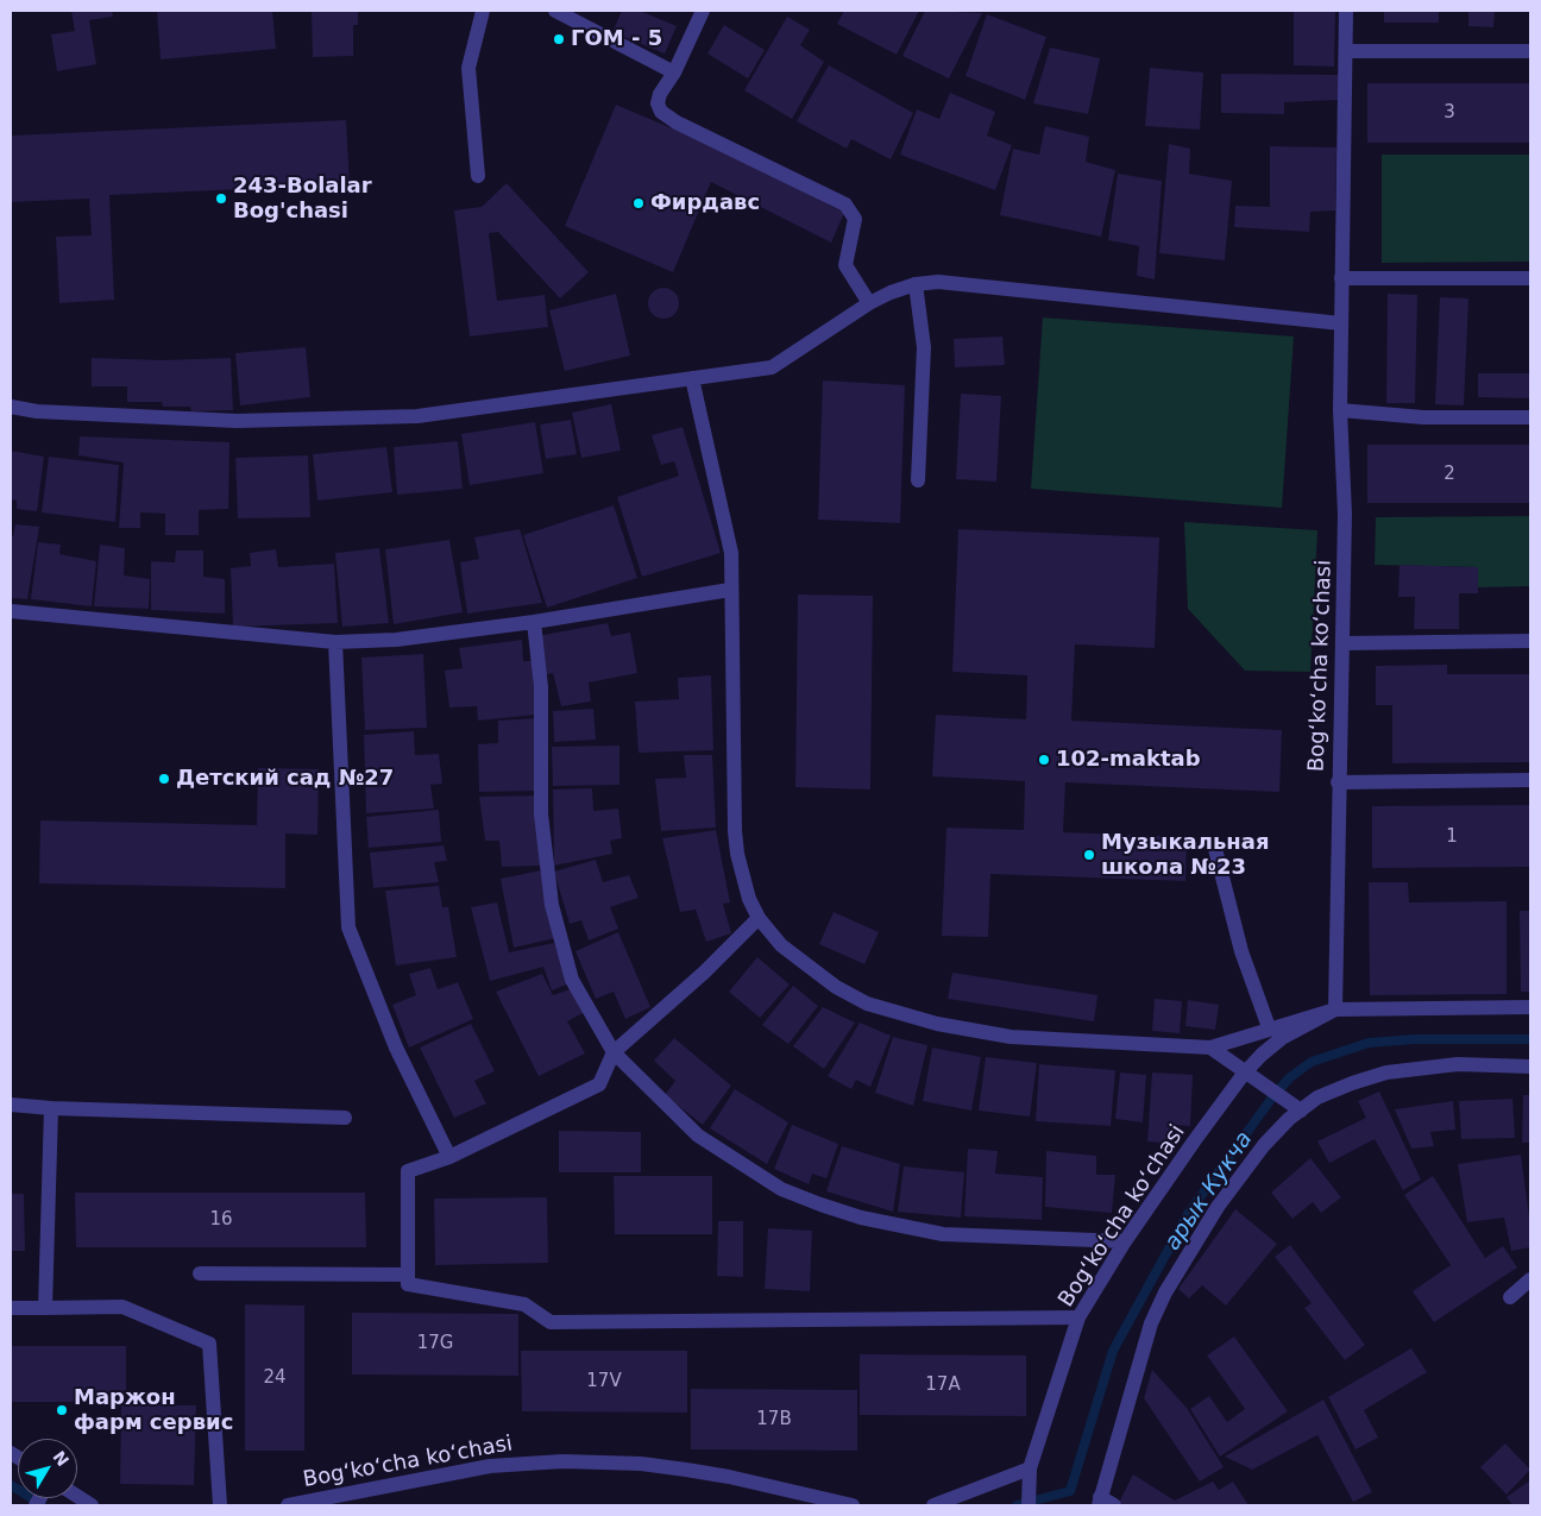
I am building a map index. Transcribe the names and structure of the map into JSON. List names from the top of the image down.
{
  "streets": {
    "street": ["Bogʻkoʻcha koʻchasi"]
  },
  "water": ["арык Кукча"],
  "places": [
    "ГОМ - 5",
    "243-Bolalar Bog'chasi",
    "Фирдавс",
    "102-maktab",
    "Детский сад №27",
    "Музыкальная школа №23",
    "Маржон фарм сервис"
  ],
  "house_numbers": [
    "3",
    "2",
    "1",
    "16",
    "17G",
    "24",
    "17V",
    "17A",
    "17B"
  ],
  "north": "top right"
}
